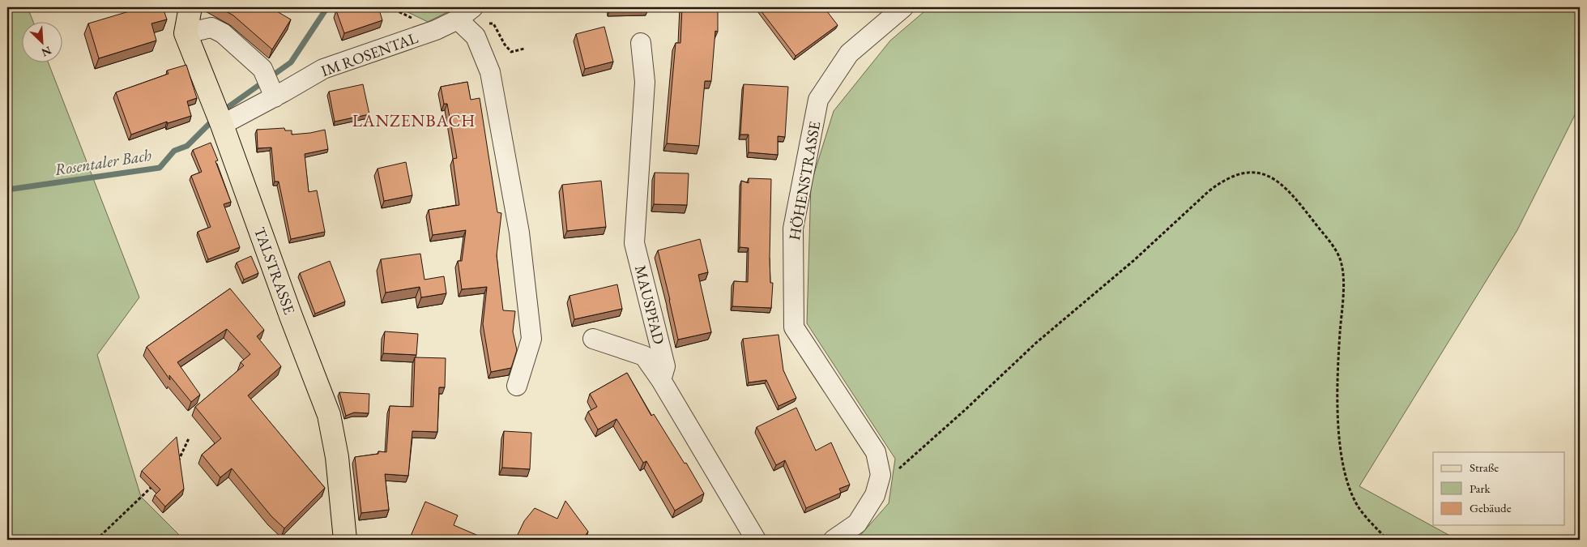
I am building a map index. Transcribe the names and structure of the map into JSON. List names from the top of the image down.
{
  "streets": {
    "main road": ["TALSTRASSE"],
    "street": ["IM ROSENTAL", "HÖHENSTRASSE", "MAUSPFAD"]
  },
  "crossings": [
    ["IM ROSENTAL", "TALSTRASSE"]
  ],
  "districts": ["LANZENBACH"],
  "water": ["Rosentaler Bach"],
  "legend": ["Straße", "Park", "Gebäude"],
  "north": "bottom right"
}
